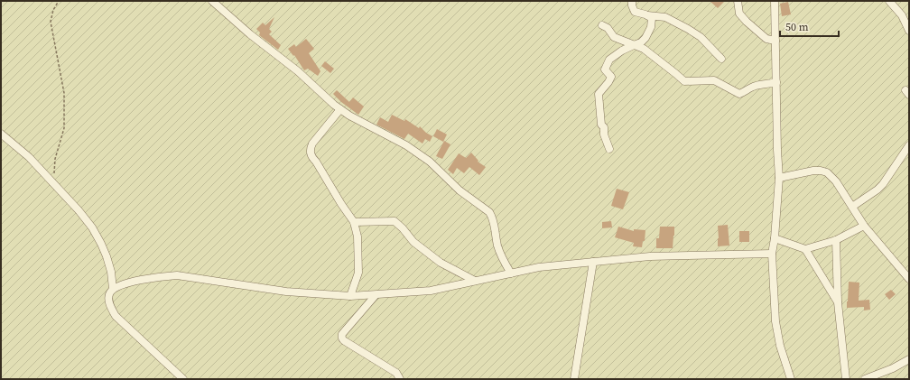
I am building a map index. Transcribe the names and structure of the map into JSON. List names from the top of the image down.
{
  "scale_bar": "50 m"
}
